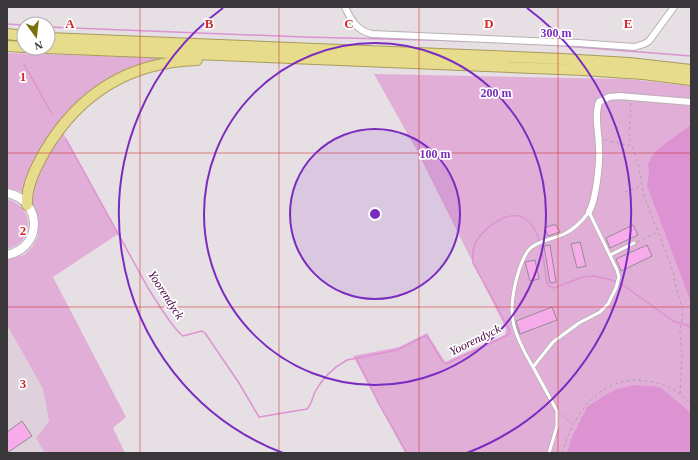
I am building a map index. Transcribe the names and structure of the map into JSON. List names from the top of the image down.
{
  "water": ["Yoorendyck"],
  "north": "bottom",
  "grid": {
    "columns": [
      "A",
      "B",
      "C",
      "D",
      "E"
    ],
    "rows": ["1", "2", "3"]
  },
  "rings": ["300 m", "200 m", "100 m"]
}
